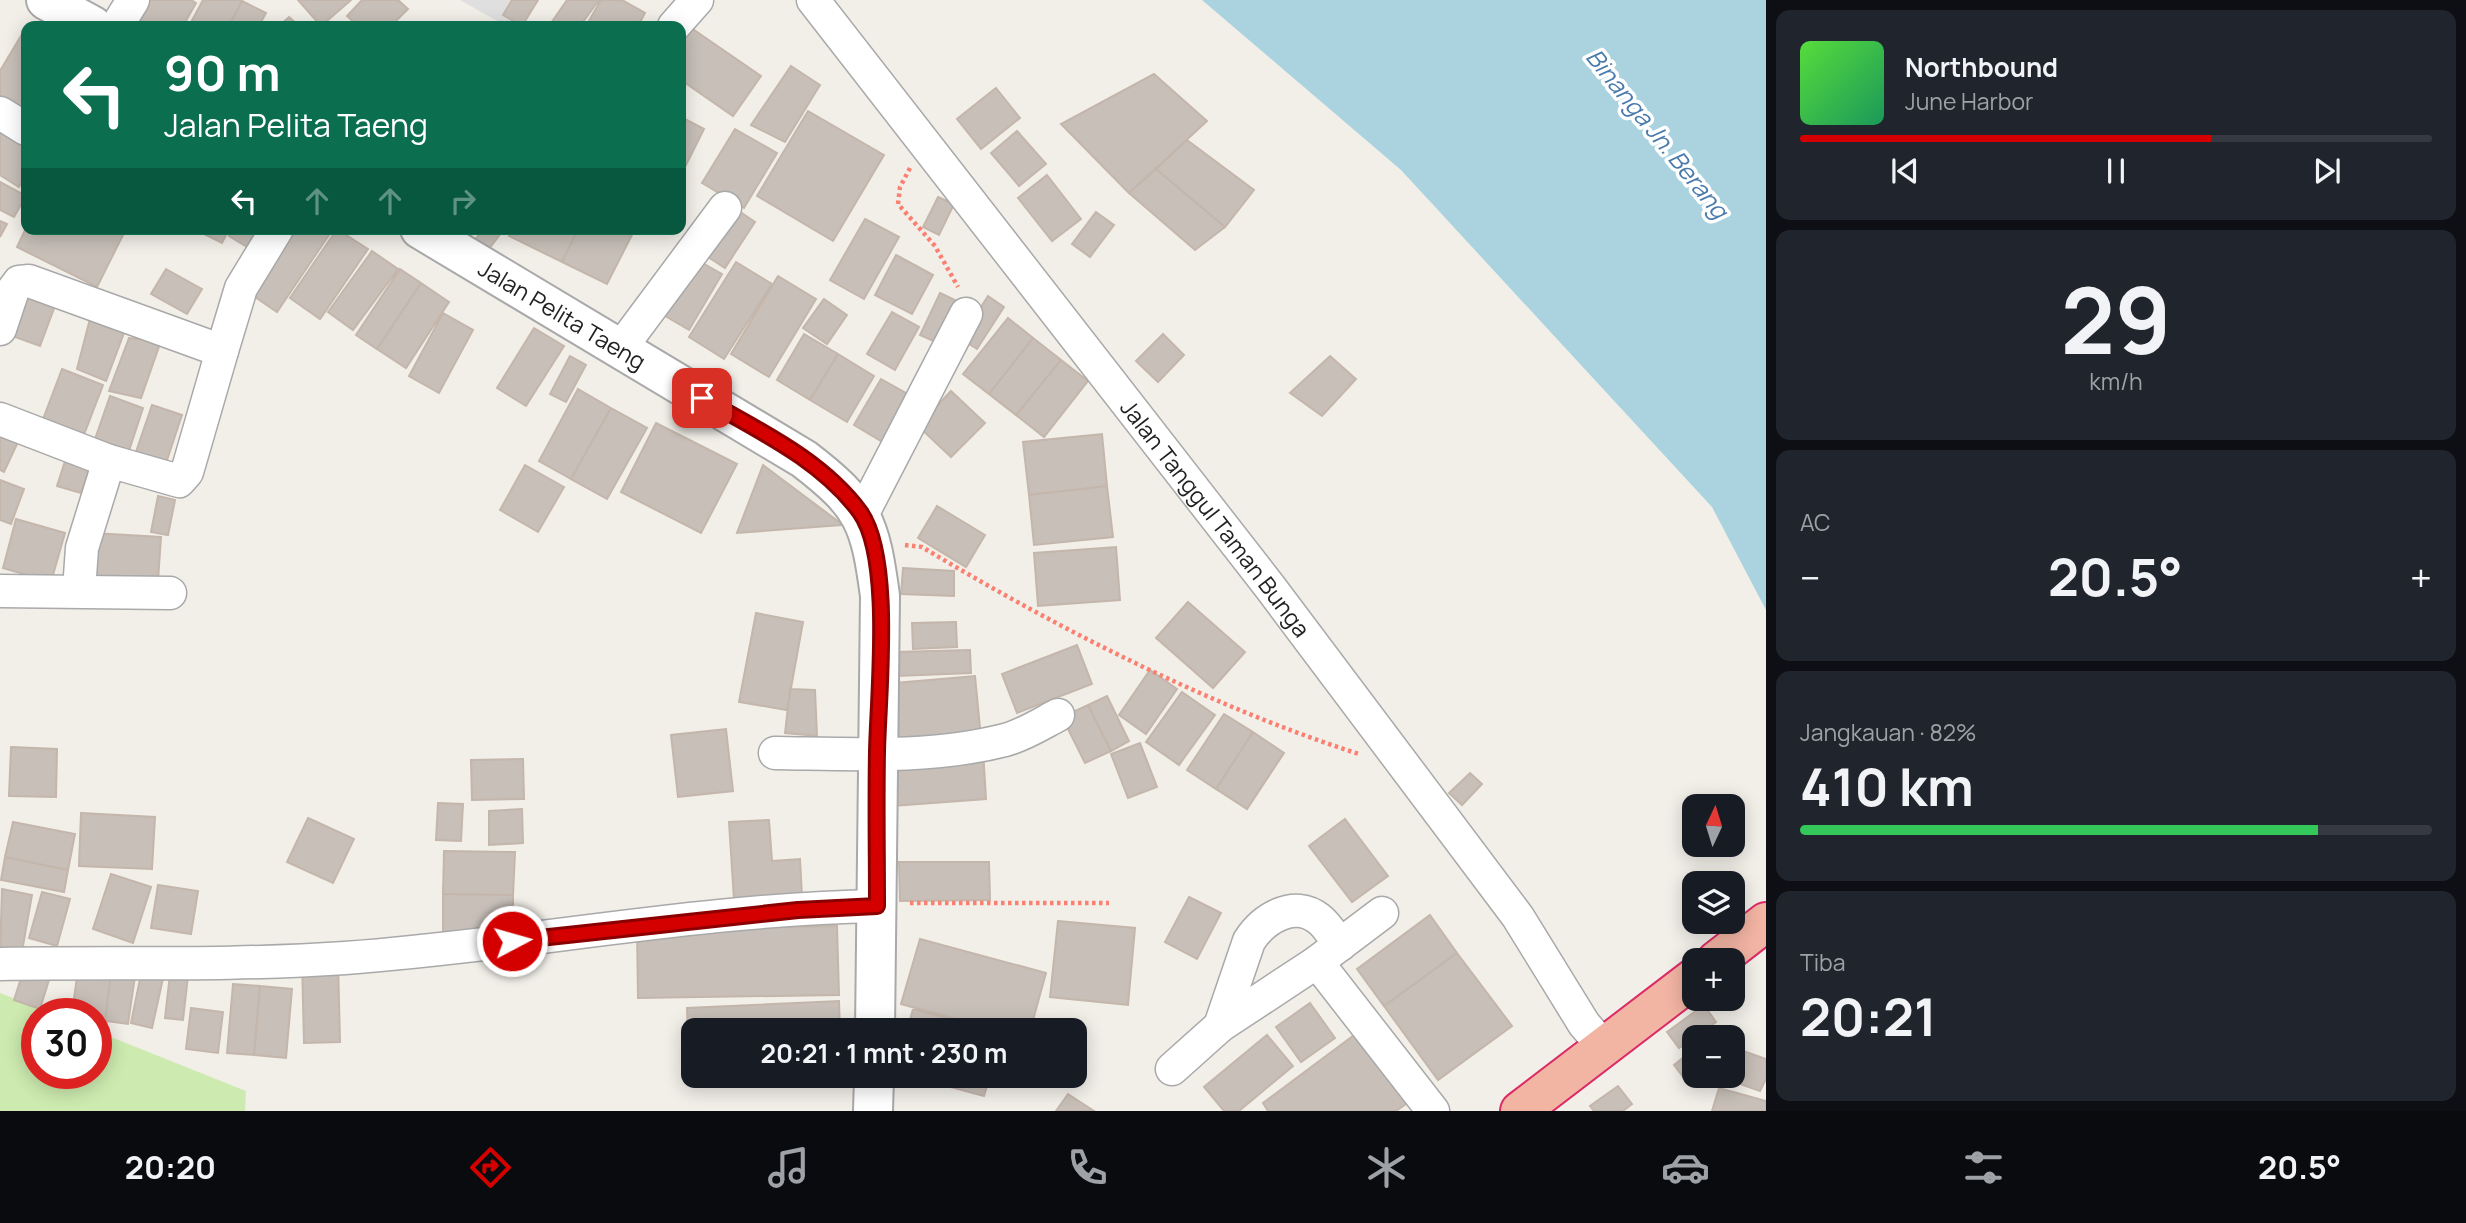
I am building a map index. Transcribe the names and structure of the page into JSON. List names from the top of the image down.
{
  "streets": {
    "street": ["Jalan Pelita Taeng", "Jalan Tanggul Taman Bunga"]
  },
  "water": ["Binanga Jn. Berang"],
  "north": "top",
  "page": {
    "turn": ["90 m", "Jalan Pelita Taeng"],
    "song": ["Northbound", "June Harbor"],
    "tile": [
      ["29", "km/h"],
      "AC",
      ["Jangkauan · 82%", "410 km"],
      ["Tiba", "20:21"]
    ],
    "heat": ["−", "20.5°", "+"],
    "map_buttons": ["+", "−"],
    "limit": "30",
    "trip": "20:21 · 1 mnt · 230 m",
    "tabs": ["20:20", "20.5°"]
  }
}
